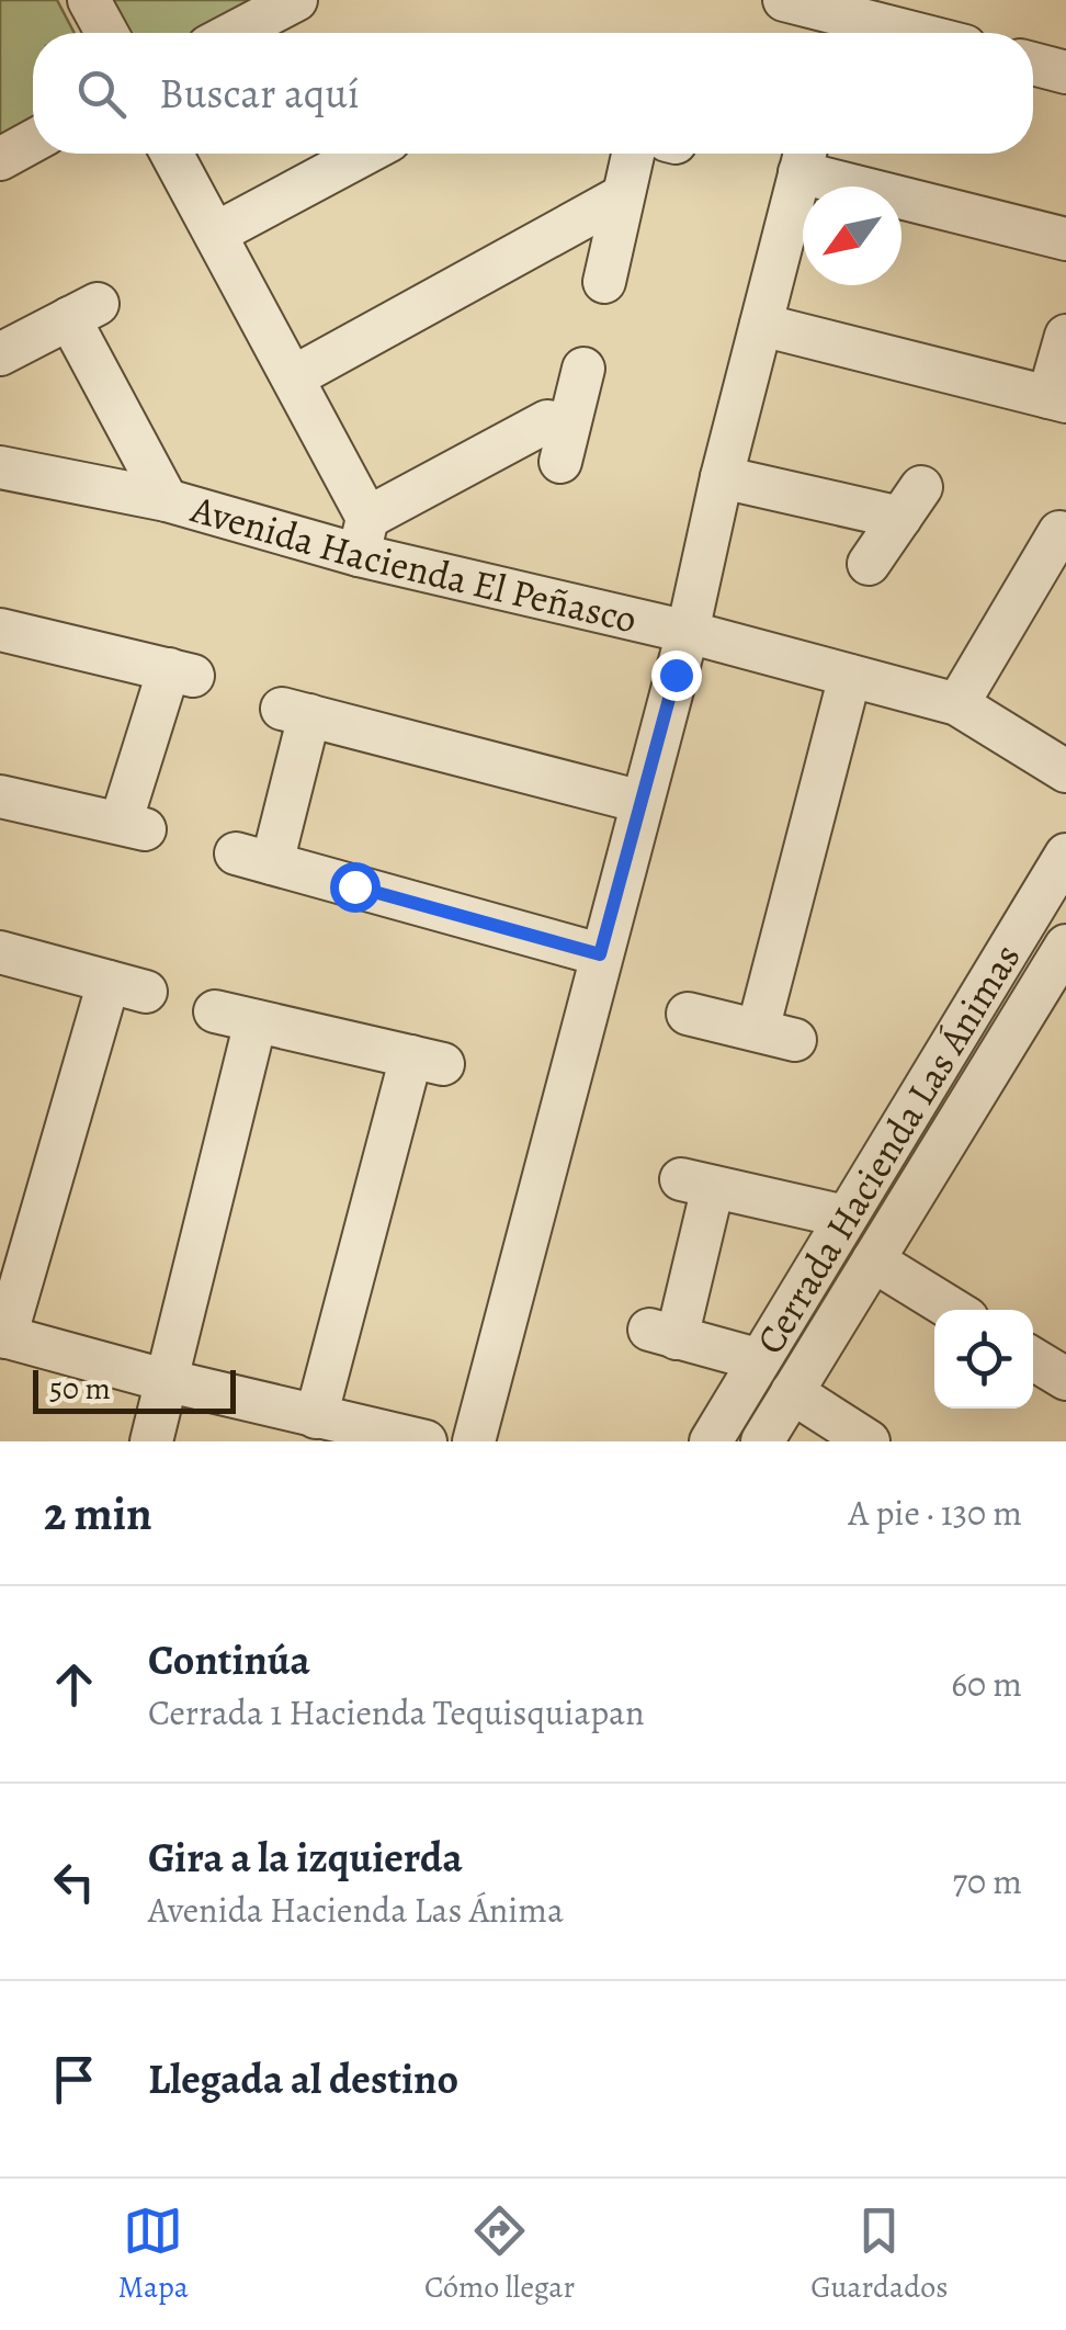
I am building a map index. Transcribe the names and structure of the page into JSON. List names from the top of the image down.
{
  "streets": {
    "street": ["Avenida Hacienda El Peñasco", "Cerrada Hacienda Las Ánimas"]
  },
  "scale_bar": "50 m",
  "north": "bottom left",
  "page": {
    "search": "Buscar aquí",
    "scale": "50 m",
    "heading": ["2 min", "A pie · 130 m"],
    "list": [
      ["Continúa", "Cerrada 1 Hacienda Tequisquiapan", "60 m"],
      ["Gira a la izquierda", "Avenida Hacienda Las Ánima", "70 m"],
      "Llegada al destino"
    ],
    "nav": ["Mapa", "Cómo llegar", "Guardados"]
  }
}
